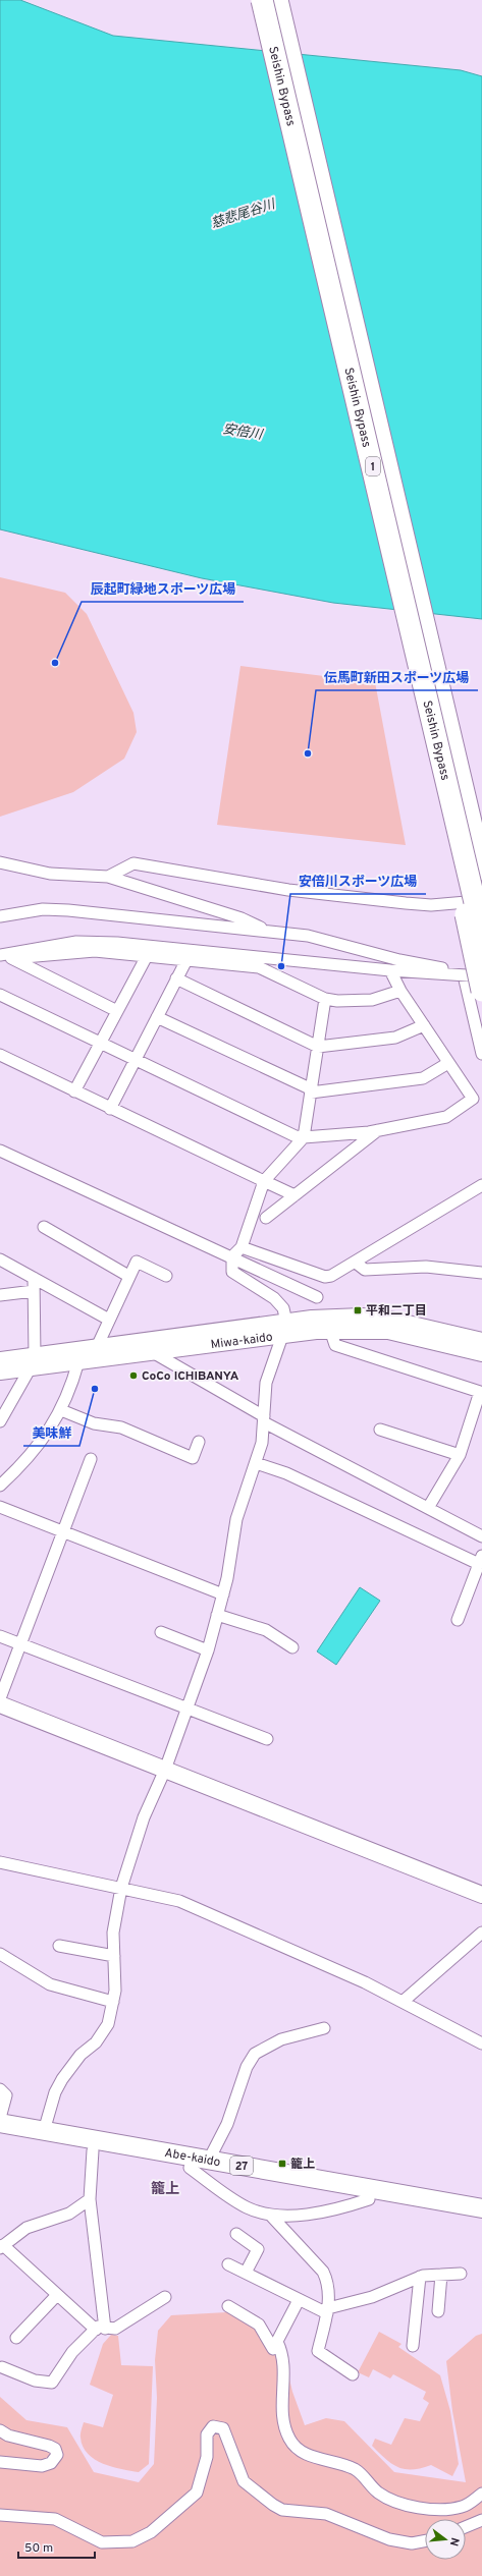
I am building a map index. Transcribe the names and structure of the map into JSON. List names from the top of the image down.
{
  "streets": {
    "highway": ["Seishin Bypass", "1"],
    "main road": ["Abe-kaido", "27"],
    "street": ["Miwa-kaido"]
  },
  "districts": ["籠上"],
  "water": ["慈悲尾谷川", "安倍川"],
  "places": {
    "other": [
      "辰起町緑地スポーツ広場",
      "伝馬町新田スポーツ広場",
      "安倍川スポーツ広場",
      "CoCo ICHIBANYA",
      "美味鮮"
    ],
    "transit": ["平和二丁目", "籠上"]
  },
  "scale_bar": "50 m",
  "north": "right"
}
